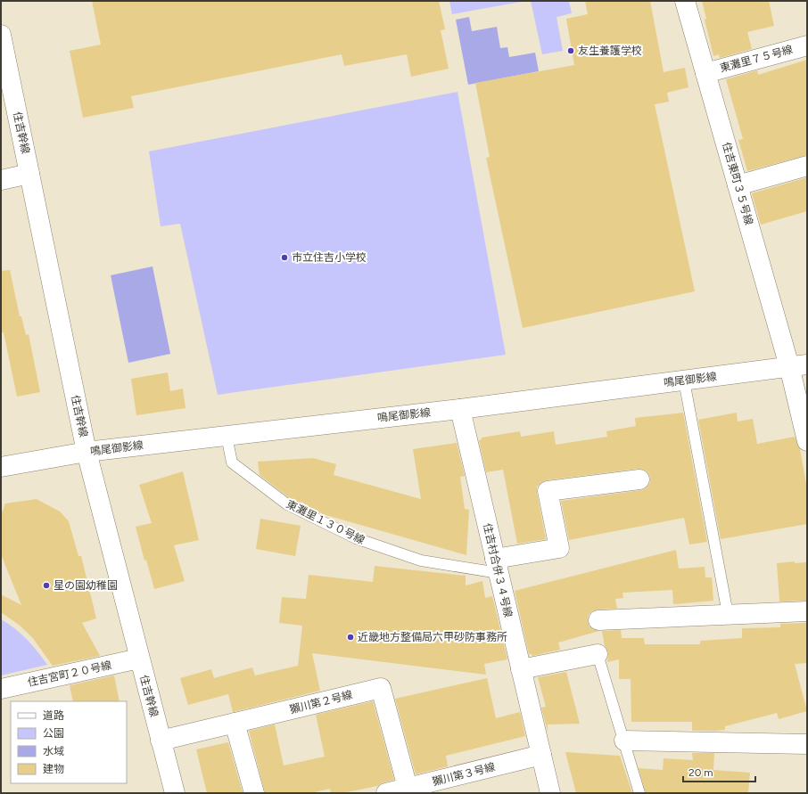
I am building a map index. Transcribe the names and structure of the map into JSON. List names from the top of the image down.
{
  "streets": {
    "street": [
      "東灘里７５号線",
      "住吉幹線",
      "住吉東町３５号線",
      "鳴尾御影線",
      "住吉村合併３４号線",
      "住吉宮町２０号線",
      "獺川第２号線",
      "獺川第３号線"
    ],
    "lane": ["東灘里１３０号線"]
  },
  "crossings": [
    ["東灘里７５号線", "住吉東町３５号線"],
    ["住吉幹線", "鳴尾御影線"],
    ["住吉幹線", "住吉宮町２０号線"],
    ["住吉幹線", "獺川第２号線"],
    ["住吉東町３５号線", "鳴尾御影線"],
    ["鳴尾御影線", "東灘里１３０号線"],
    ["鳴尾御影線", "住吉村合併３４号線"],
    ["東灘里１３０号線", "住吉村合併３４号線"],
    ["住吉村合併３４号線", "獺川第３号線"],
    ["獺川第２号線", "獺川第３号線"]
  ],
  "places": [
    "友生養護学校",
    "市立住吉小学校",
    "星の園幼稚園",
    "近畿地方整備局六甲砂防事務所"
  ],
  "legend": [
    "道路",
    "公園",
    "水域",
    "建物"
  ],
  "scale_bar": "20 m"
}
